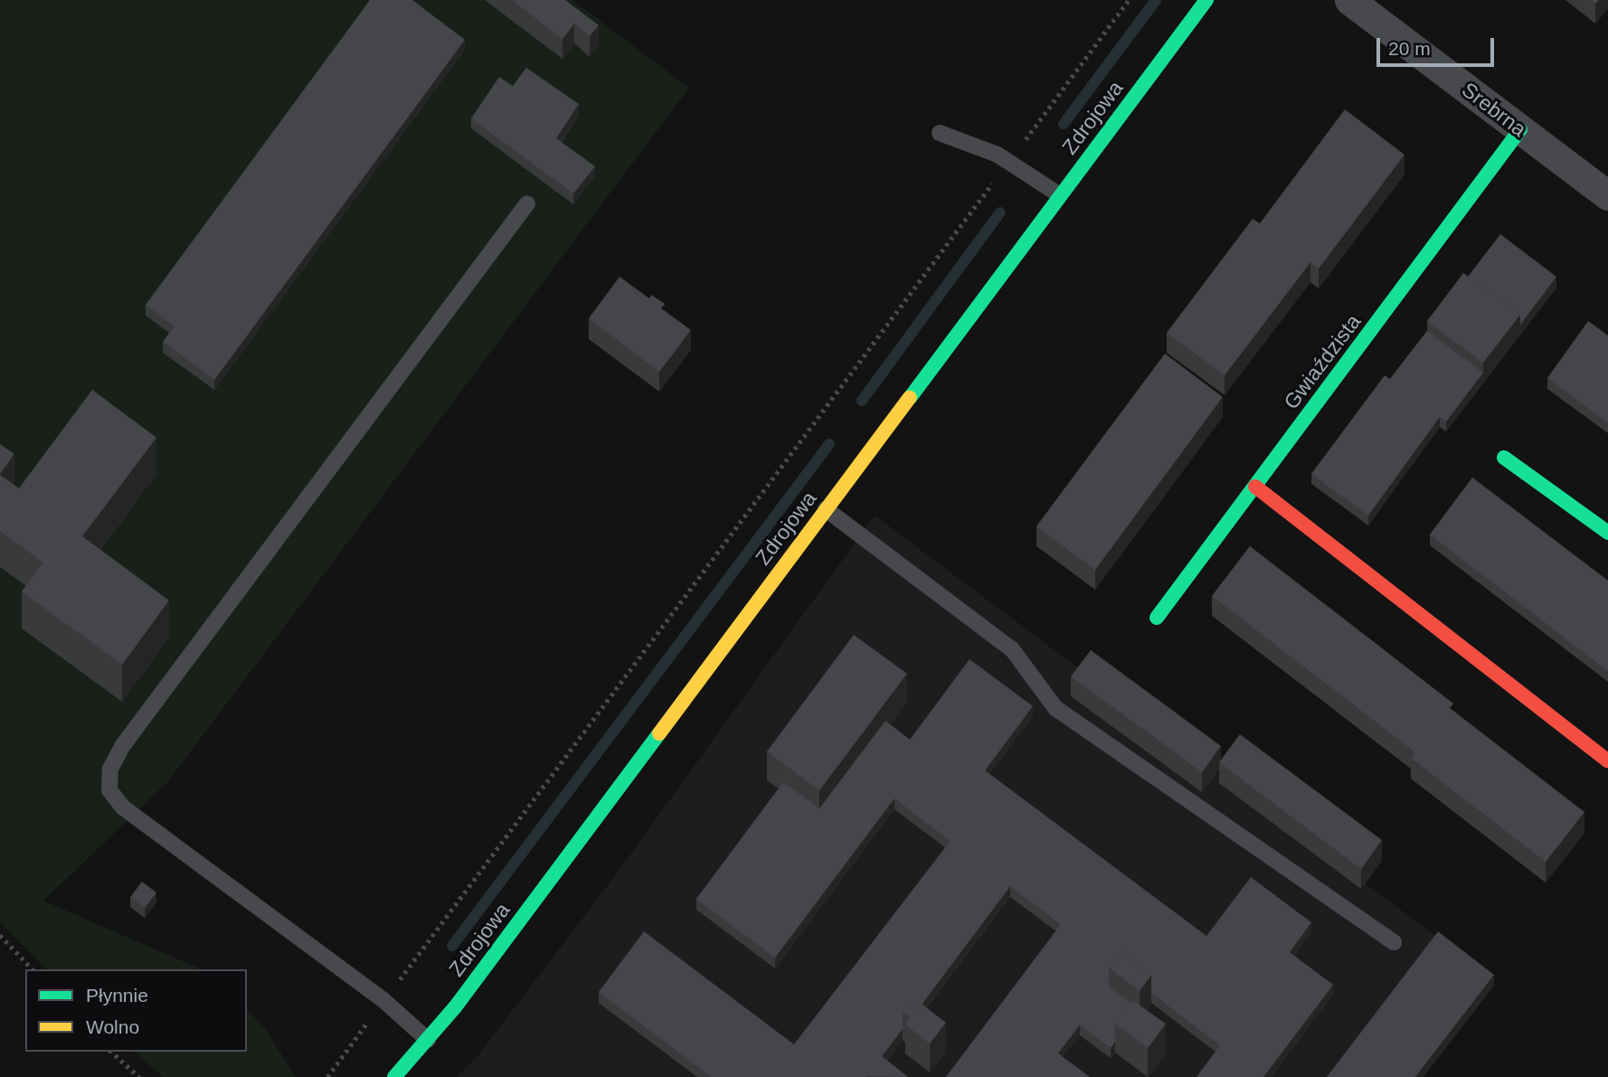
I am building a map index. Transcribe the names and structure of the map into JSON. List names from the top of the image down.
{
  "streets": {
    "street": ["Srebrna", "Zdrojowa", "Gwiaździsta"]
  },
  "crossings": [
    ["Srebrna", "Gwiaździsta"]
  ],
  "legend": ["Płynnie", "Wolno"],
  "scale_bar": "20 m"
}
